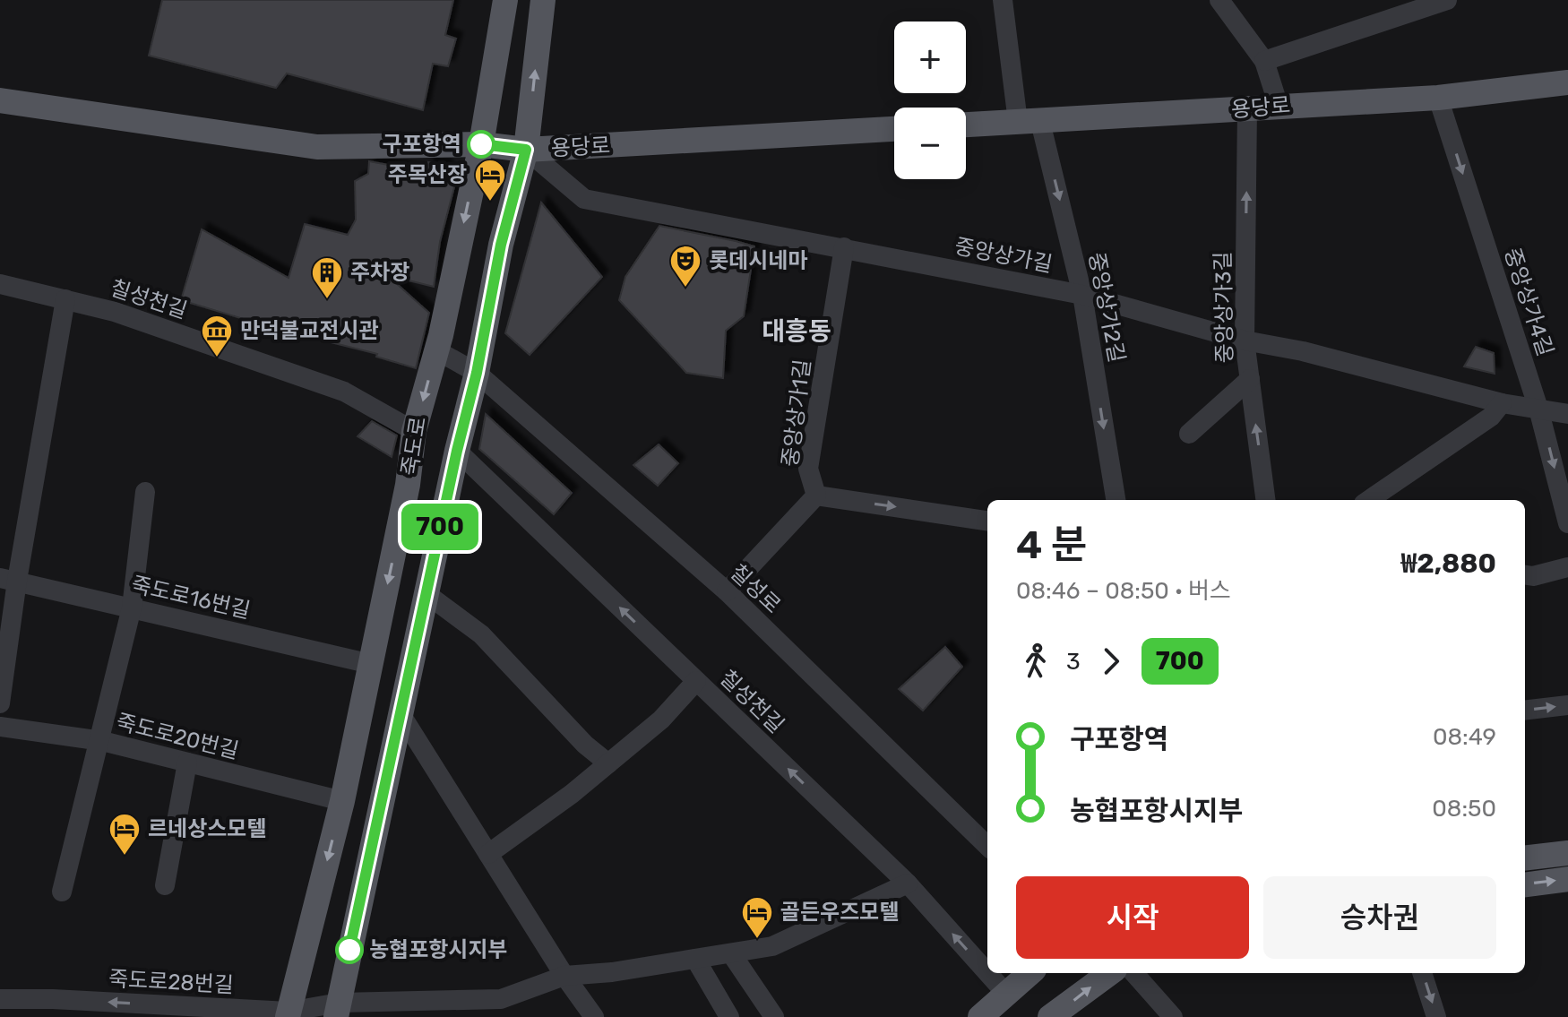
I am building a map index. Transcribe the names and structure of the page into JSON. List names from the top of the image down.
{
  "streets": {
    "main road": ["용당로", "죽도로"],
    "street": [
      "중앙상가길",
      "칠성천길",
      "중앙상가4길",
      "중앙상가2길",
      "중앙상가3길",
      "중앙상가1길",
      "칠성로",
      "죽도로16번길",
      "죽도로20번길",
      "죽도로28번길"
    ]
  },
  "crossings": [
    ["용당로", "중앙상가길"],
    ["용당로", "중앙상가4길"],
    ["용당로", "중앙상가2길"],
    ["용당로", "중앙상가3길"],
    ["용당로", "죽도로"],
    ["중앙상가길", "중앙상가4길"],
    ["중앙상가길", "중앙상가2길"],
    ["중앙상가길", "중앙상가3길"],
    ["중앙상가길", "중앙상가1길"],
    ["중앙상가길", "죽도로"],
    ["칠성천길", "죽도로"],
    ["칠성천길", "죽도로28번길"],
    ["중앙상가1길", "칠성로"],
    ["죽도로", "칠성로"],
    ["죽도로", "죽도로16번길"],
    ["죽도로", "죽도로20번길"],
    ["죽도로", "죽도로28번길"]
  ],
  "one_way": ["중앙상가4길", "중앙상가2길", "중앙상가3길"],
  "districts": ["대흥동"],
  "places": {
    "other": ["구포항역", "농협포항시지부"],
    "hotel": ["주목산장", "르네상스모텔", "골든우즈모텔"],
    "theatre": ["롯데시네마"],
    "building": ["주차장"],
    "museum": ["만덕불교전시관"]
  },
  "lines": ["bus line 700"],
  "page": {
    "on_map": "700",
    "map_buttons": ["+", "−"],
    "heading": ["4 분", "08:46 – 08:50 · 버스", "₩2,880"],
    "legs": ["3", "700"],
    "list": [
      {
        "name": "구포항역",
        "value": "08:49"
      },
      {
        "name": "농협포항시지부",
        "value": "08:50"
      }
    ],
    "buttons": ["시작", "승차권"]
  }
}
